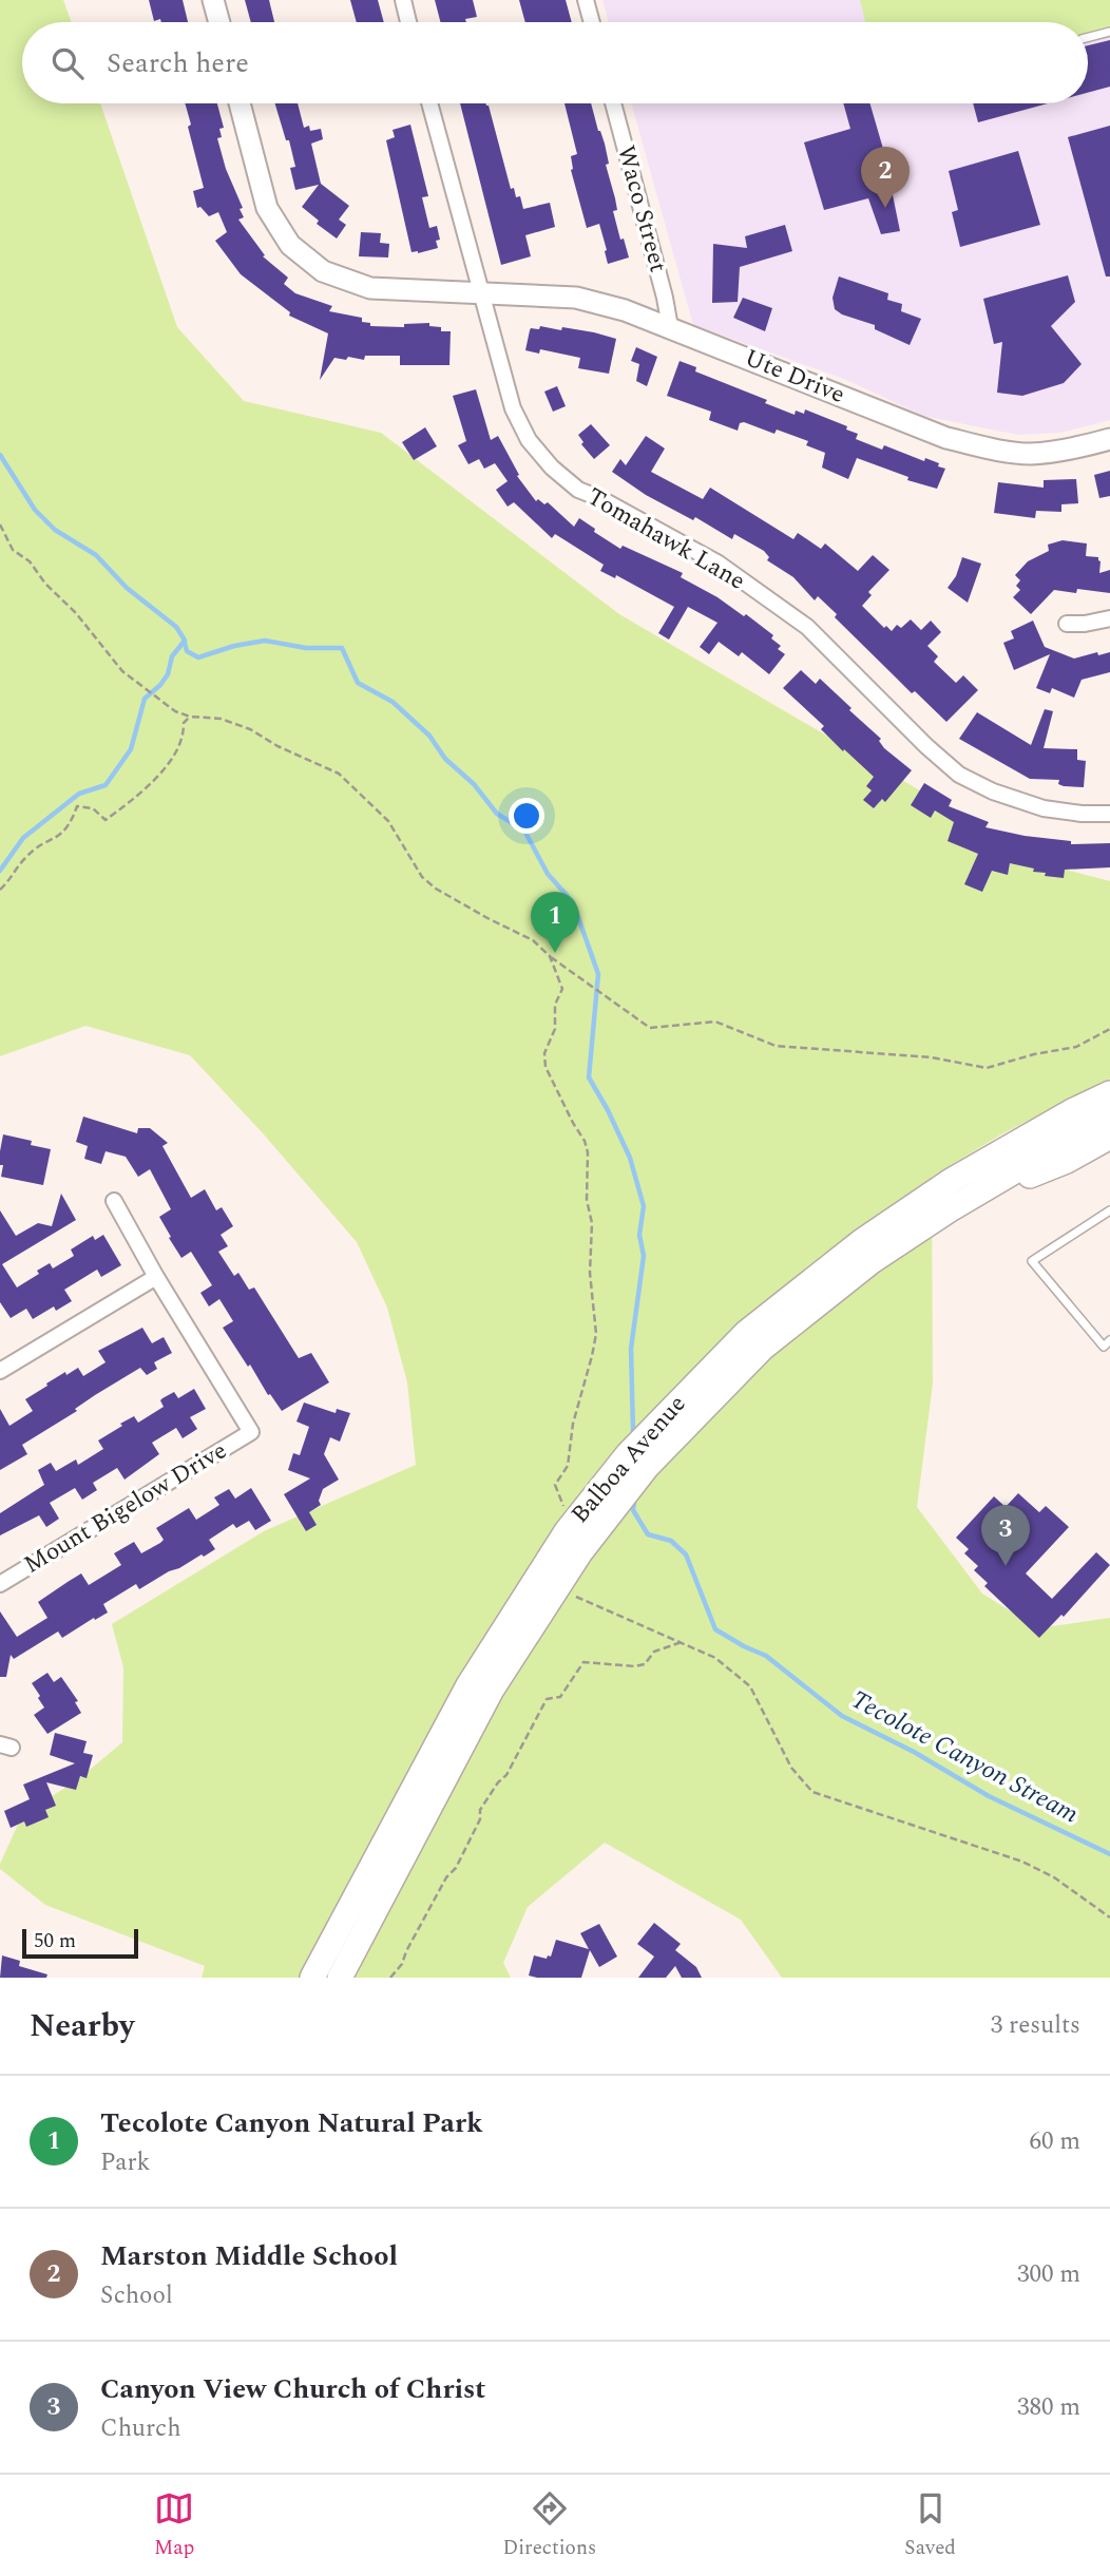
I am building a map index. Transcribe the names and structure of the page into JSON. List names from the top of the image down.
{
  "streets": {
    "main road": ["Balboa Avenue"],
    "street": [
      "Waco Street",
      "Ute Drive",
      "Tomahawk Lane",
      "Mount Bigelow Drive"
    ]
  },
  "crossings": [
    ["Waco Street", "Ute Drive"],
    ["Ute Drive", "Tomahawk Lane"]
  ],
  "water": ["Tecolote Canyon Stream"],
  "scale_bar": "50 m",
  "page": {
    "search": "Search here",
    "pins": ["2", "1", "3"],
    "scale": "50 m",
    "heading": ["Nearby", "3 results"],
    "list": [
      {
        "mark": "1",
        "name": "Tecolote Canyon Natural Park",
        "note": "Park",
        "value": "60 m"
      },
      {
        "mark": "2",
        "name": "Marston Middle School",
        "note": "School",
        "value": "300 m"
      },
      {
        "mark": "3",
        "name": "Canyon View Church of Christ",
        "note": "Church",
        "value": "380 m"
      }
    ],
    "nav": ["Map", "Directions", "Saved"]
  }
}
